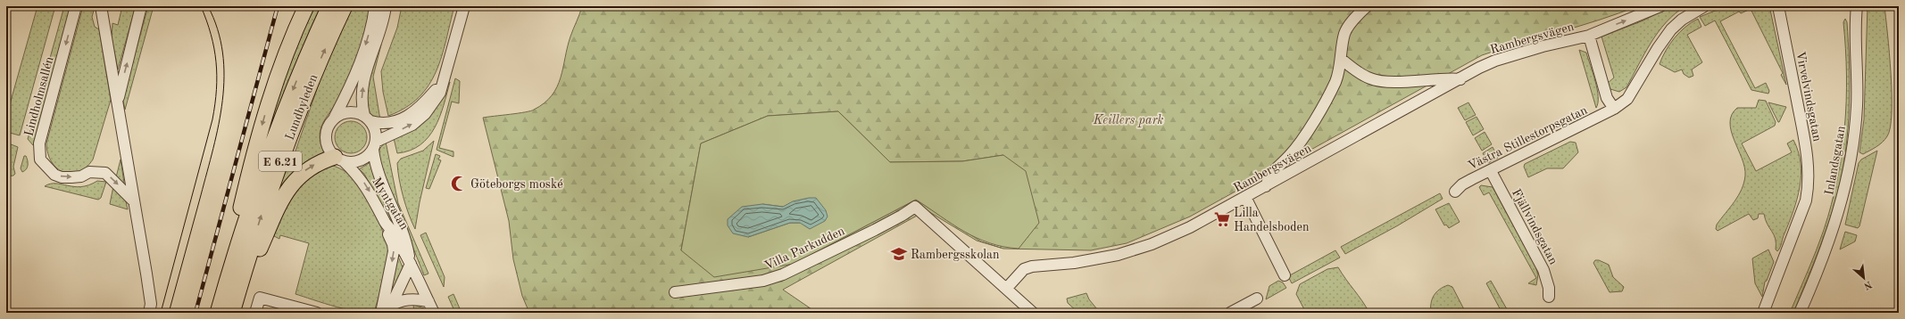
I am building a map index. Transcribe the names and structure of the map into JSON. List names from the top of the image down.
{
  "streets": {
    "highway": ["Lundbyleden", "E 6.21"],
    "street": [
      "Rambergsvägen",
      "Lindholmsallén",
      "Virvelvindsgatan",
      "Västra Stillestorpsgatan",
      "Inlandsgatan",
      "Myntgatan",
      "Fjällvindsgatan",
      "Villa Parkudden"
    ]
  },
  "crossings": [
    ["Rambergsvägen", "Villa Parkudden"],
    ["Västra Stillestorpsgatan", "Fjällvindsgatan"]
  ],
  "parks": ["Keillers park"],
  "places": {
    "mosque": ["Göteborgs moské"],
    "supermarket": ["Lilla Handelsboden"],
    "school or university": ["Rambergsskolan"]
  },
  "north": "bottom right"
}
